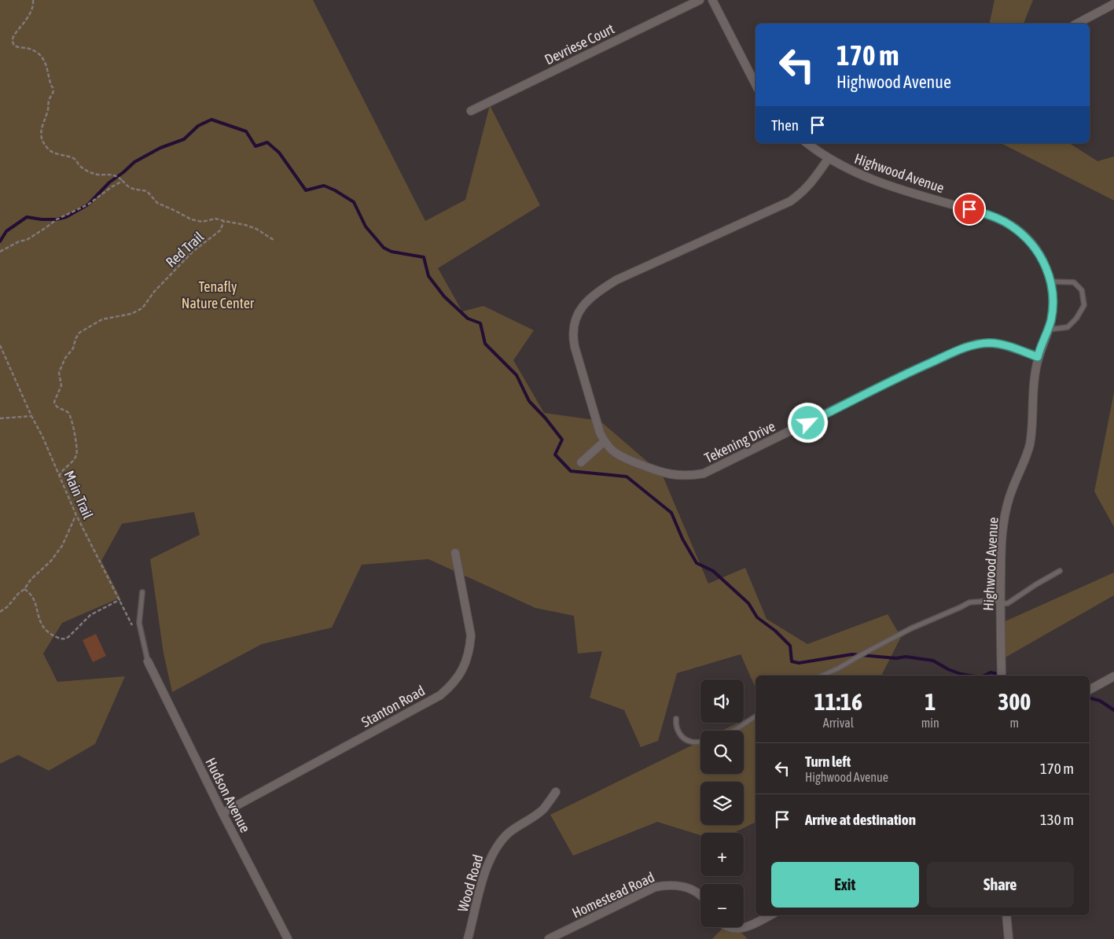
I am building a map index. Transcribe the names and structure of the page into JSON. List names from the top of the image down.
{
  "streets": {
    "street": [
      "Devriese Court",
      "Highwood Avenue",
      "Tekening Drive",
      "Stanton Road",
      "Hudson Avenue",
      "Wood Road",
      "Homestead Road"
    ],
    "path": ["Red Trail", "Main Trail"]
  },
  "crossings": [
    ["Highwood Avenue", "Tekening Drive"],
    ["Red Trail", "Main Trail"],
    ["Stanton Road", "Hudson Avenue"]
  ],
  "parks": ["Tenafly Nature Center"],
  "page": {
    "turn": ["170 m", "Highwood Avenue"],
    "then": "Then",
    "eta": [
      "11:16",
      "Arrival",
      "1",
      "min",
      "300",
      "m"
    ],
    "map_buttons": ["+", "−"],
    "list": [
      {
        "name": "Turn left",
        "note": "Highwood Avenue",
        "value": "170 m"
      },
      {
        "name": "Arrive at destination",
        "value": "130 m"
      }
    ],
    "buttons": ["Exit", "Share"]
  }
}
